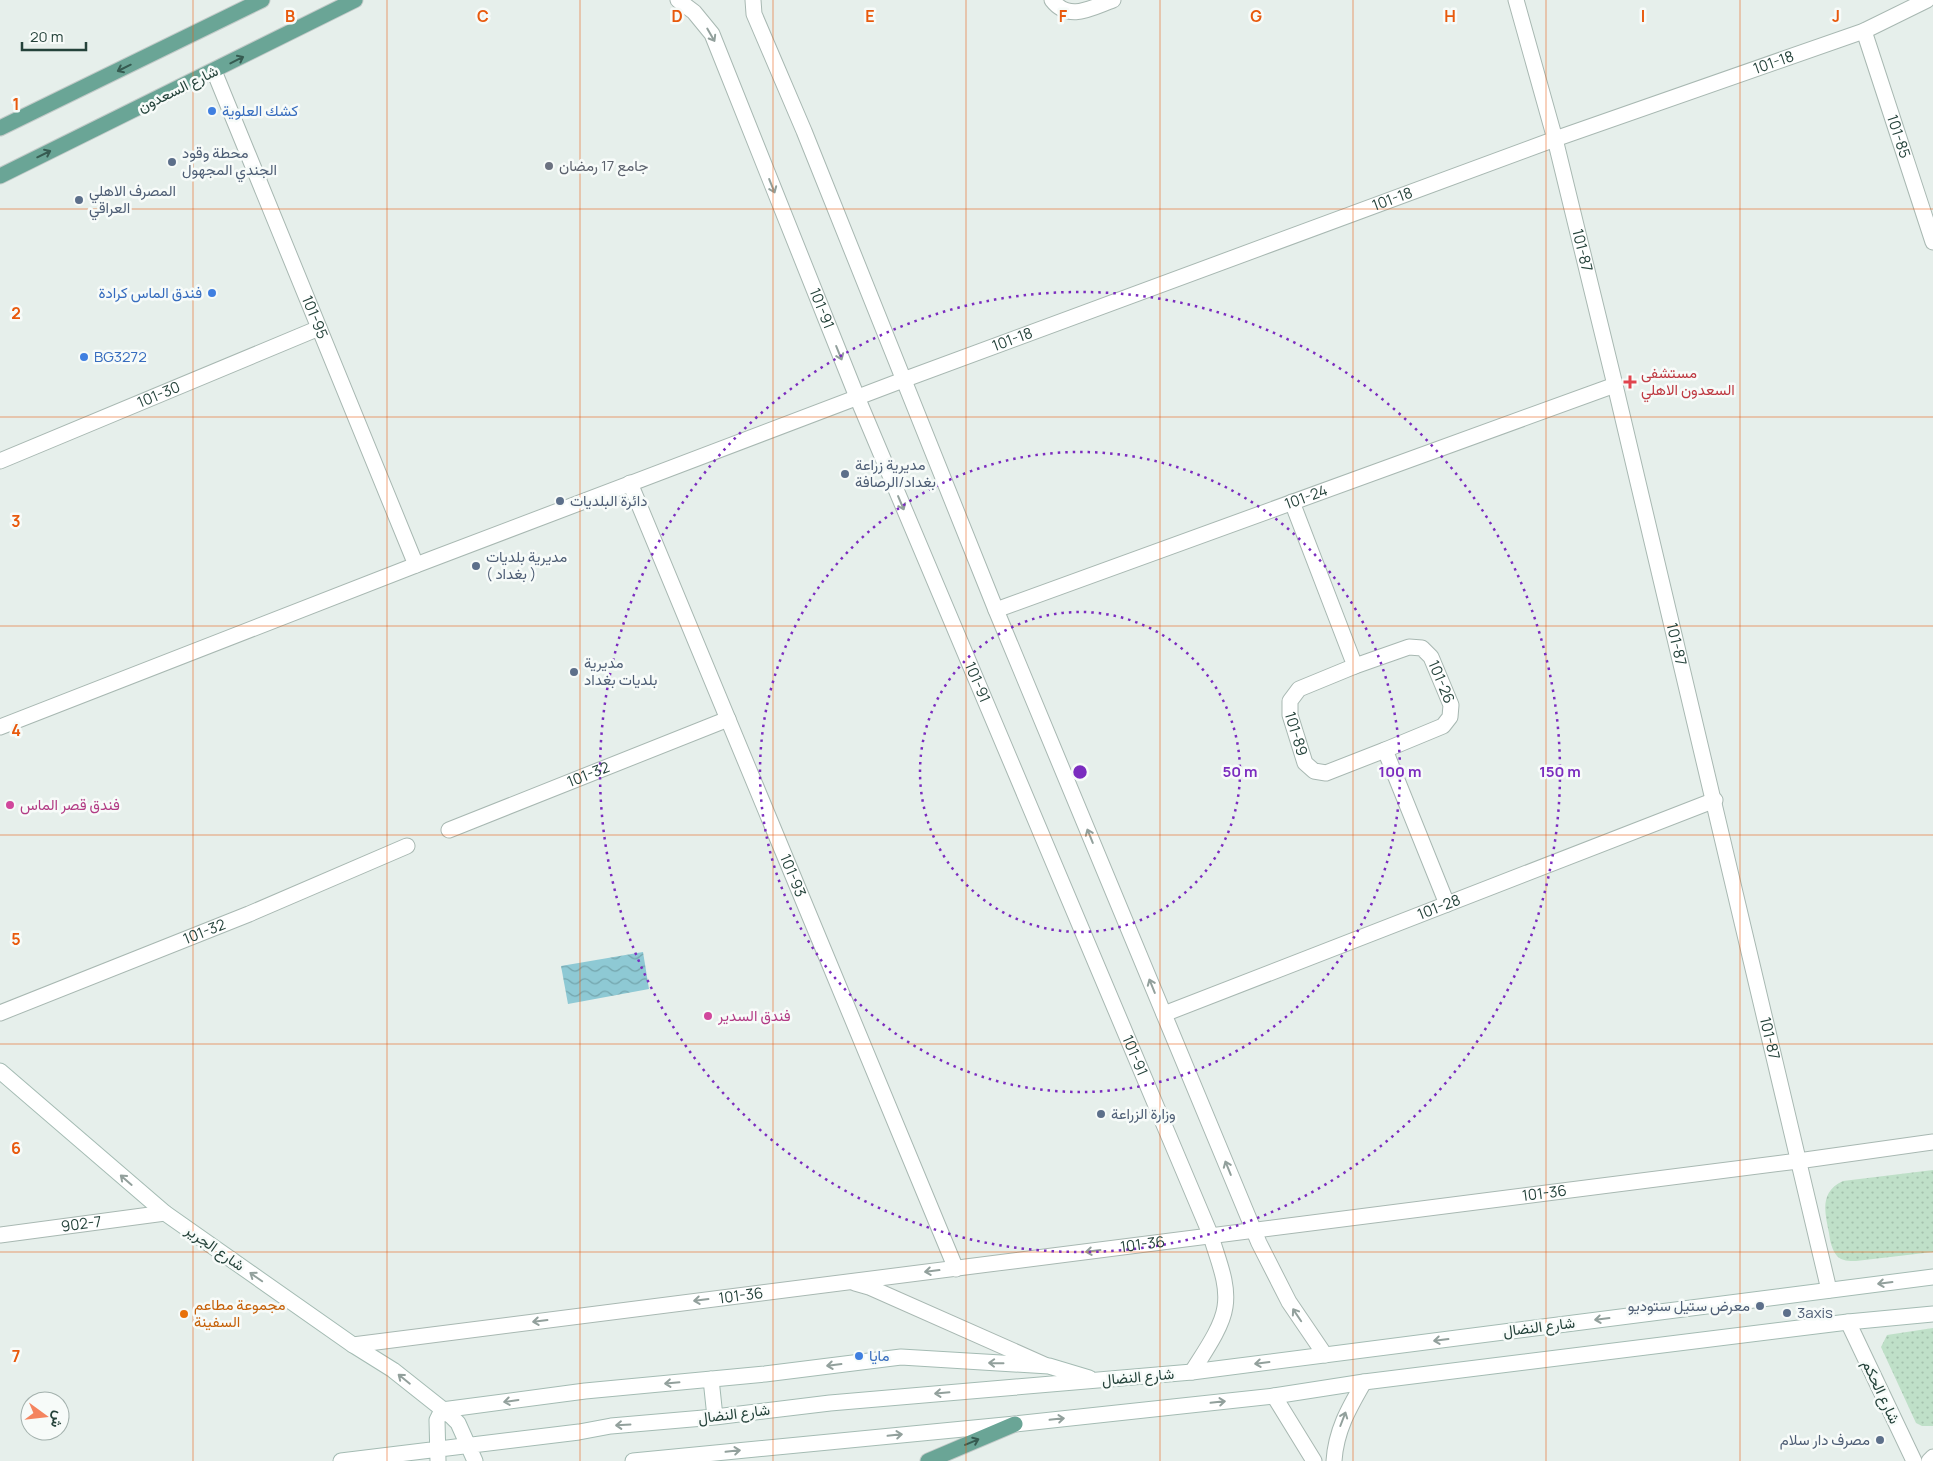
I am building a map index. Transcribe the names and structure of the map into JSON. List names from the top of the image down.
{
  "streets": {
    "main road": ["شارع السعدون"],
    "street": [
      "101-18",
      "101-85",
      "101-87",
      "101-91",
      "101-95",
      "101-30",
      "101-24",
      "101-26",
      "101-89",
      "101-32",
      "101-93",
      "101-28",
      "101-36",
      "902-7",
      "شارع الجرير",
      "شارع النضال",
      "شارع الحكم"
    ]
  },
  "crossings": [
    ["101-18", "101-85"],
    ["101-18", "101-87"],
    ["101-18", "101-91"],
    ["101-18", "101-95"],
    ["101-18", "101-93"],
    ["شارع السعدون", "101-95"],
    ["101-87", "101-24"],
    ["101-87", "101-28"],
    ["101-87", "101-36"],
    ["101-87", "شارع النضال"],
    ["101-91", "101-36"],
    ["101-91", "شارع النضال"],
    ["101-95", "101-30"],
    ["101-26", "101-89"],
    ["101-32", "101-93"],
    ["101-93", "101-36"],
    ["101-36", "شارع الجرير"],
    ["902-7", "شارع الجرير"],
    ["شارع الجرير", "شارع النضال"]
  ],
  "one_way": ["شارع الجرير"],
  "places": {
    "other": [
      "كشك العلوية",
      "محطة وقود الجندي المجهول",
      "جامع 17 رمضان",
      "المصرف الاهلي العراقي",
      "فندق الماس كرادة",
      "BG3272",
      "مديرية زراعة بغداد/الرصافة",
      "دائرة البلديات",
      "مديرية بلديات ( بغداد )",
      "مديرية بلديات بغداد",
      "فندق قصر الماس",
      "فندق السدير",
      "وزارة الزراعة",
      "معرض ستيل ستوديو",
      "3axis",
      "مجموعة مطاعم السفينة",
      "مايا",
      "مصرف دار سلام"
    ],
    "health": ["مستشفى السعدون الاهلي"]
  },
  "scale_bar": "20 m",
  "north": "right",
  "grid": {
    "columns": [
      "B",
      "C",
      "D",
      "E",
      "F",
      "G",
      "H",
      "I",
      "J"
    ],
    "rows": [
      "1",
      "2",
      "3",
      "4",
      "5",
      "6",
      "7"
    ]
  },
  "rings": ["50 m", "100 m", "150 m"]
}
